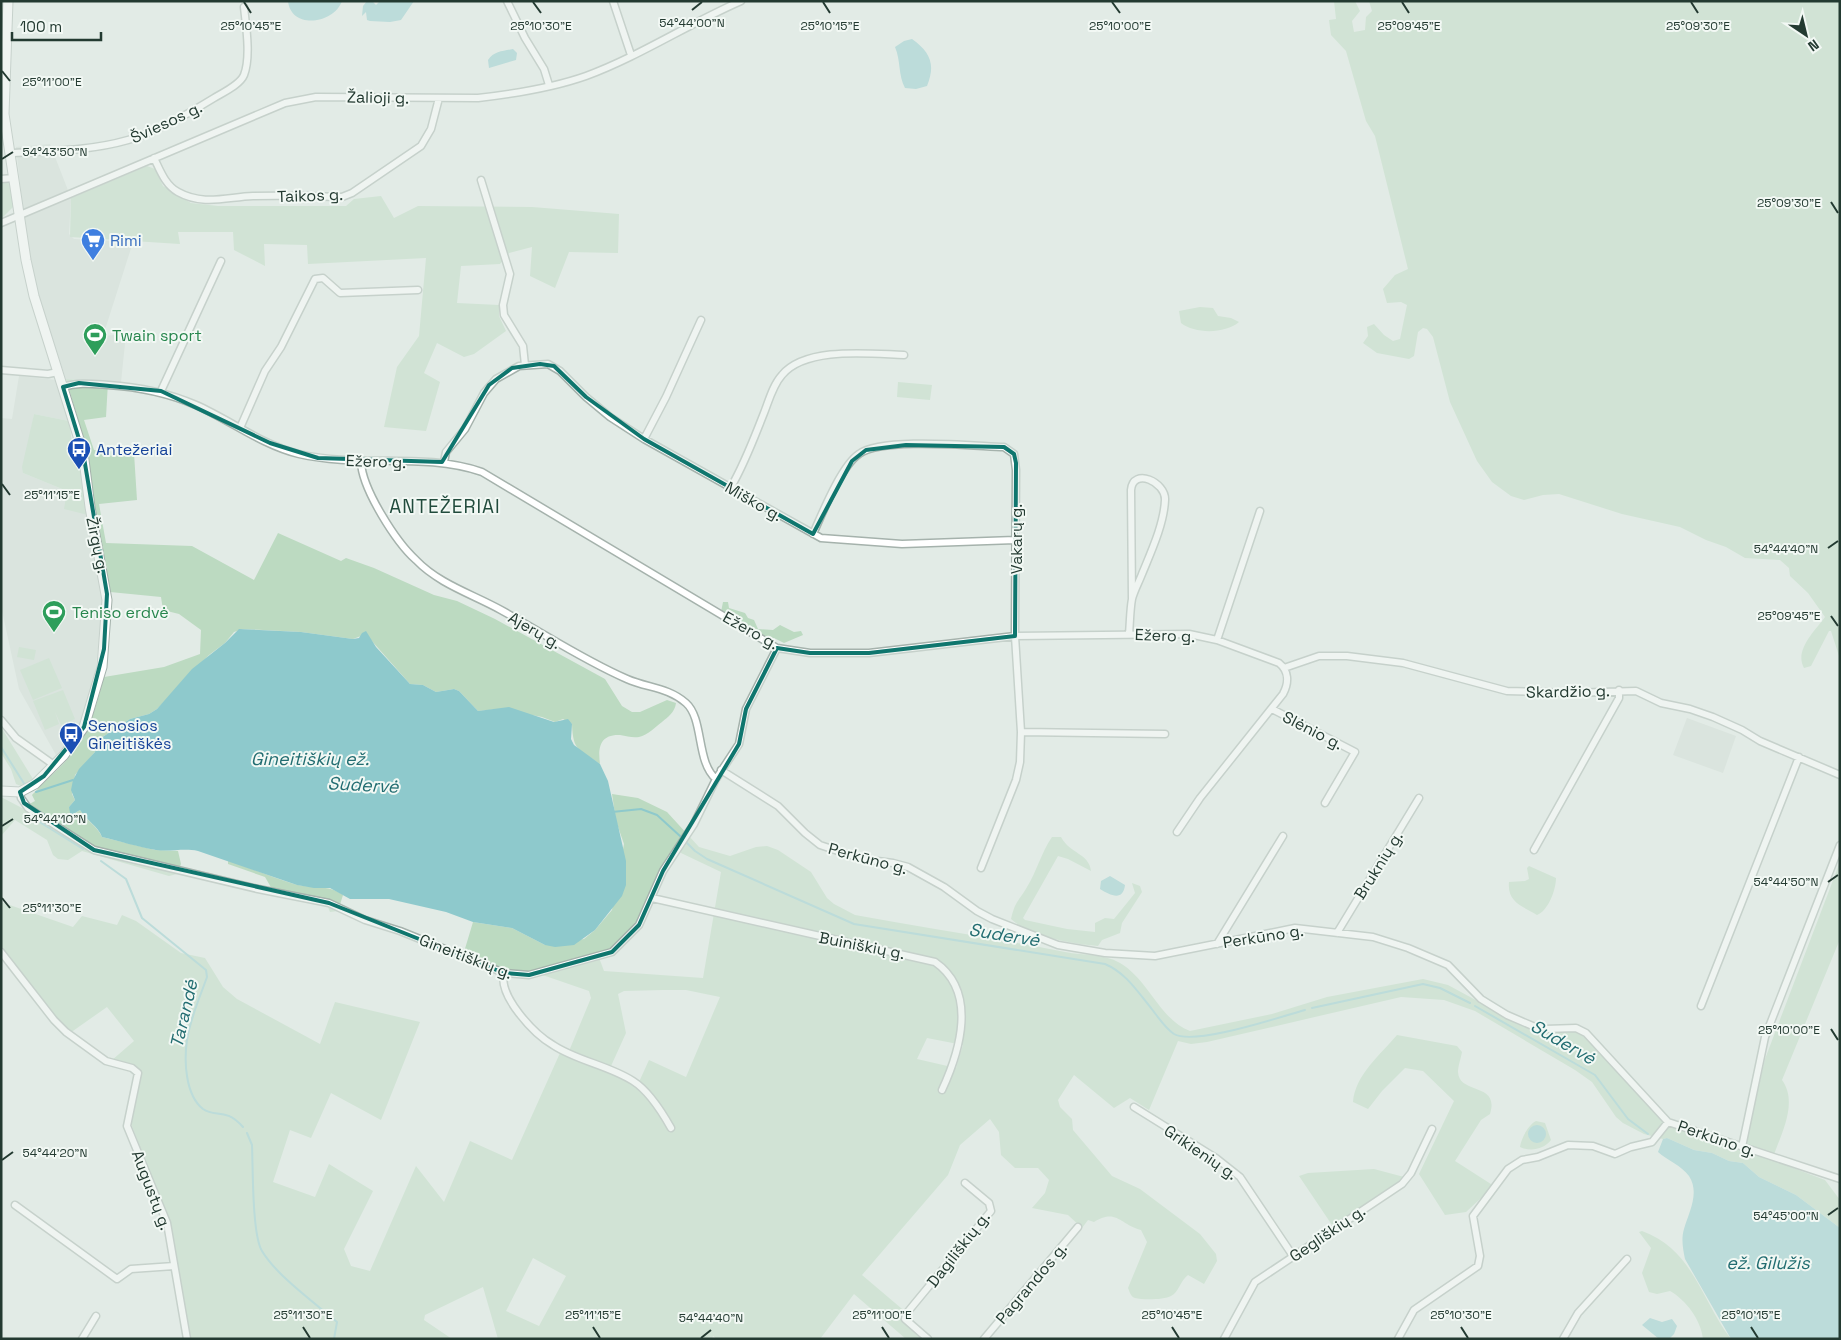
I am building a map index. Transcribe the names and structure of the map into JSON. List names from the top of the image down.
{
  "streets": {
    "street": [
      "Žalioji g.",
      "Šviesos g.",
      "Taikos g.",
      "Ežero g.",
      "Miško g.",
      "Vakarų g.",
      "Žirgų g.",
      "Ajerų g.",
      "Skardžio g.",
      "Slėnio g.",
      "Perkūno g.",
      "Bruknių g.",
      "Buiniškių g.",
      "Gineitiškių g.",
      "Grikienių g.",
      "Augustų g.",
      "Gegliškių g.",
      "Dagiliškių g.",
      "Pagrandos g."
    ]
  },
  "crossings": [
    ["Žalioji g.", "Taikos g."],
    ["Žalioji g.", "Žirgų g."],
    ["Šviesos g.", "Žirgų g."],
    ["Ežero g.", "Miško g."],
    ["Ežero g.", "Vakarų g."],
    ["Ežero g.", "Žirgų g."],
    ["Ežero g.", "Ajerų g."],
    ["Ežero g.", "Skardžio g."],
    ["Ežero g.", "Gineitiškių g."],
    ["Miško g.", "Vakarų g."],
    ["Žirgų g.", "Gineitiškių g."],
    ["Ajerų g.", "Gineitiškių g."],
    ["Perkūno g.", "Bruknių g."],
    ["Perkūno g.", "Gineitiškių g."],
    ["Buiniškių g.", "Gineitiškių g."],
    ["Grikienių g.", "Gegliškių g."]
  ],
  "districts": ["ANTEŽERIAI"],
  "water": [
    "Gineitiškių ež.",
    "Sudervė",
    "Tarandė",
    "ež. Gilužis"
  ],
  "places": {
    "supermarket": ["Rimi"],
    "sports": ["Twain sport", "Teniso erdvė"],
    "bus stop": ["Antežeriai", "Senosios Gineitiškės"]
  },
  "scale_bar": "100 m",
  "north": "bottom right",
  "coordinates": [
    "54°44'00\"N",
    "25°10'45\"E",
    "25°10'30\"E",
    "25°10'15\"E",
    "25°10'00\"E",
    "25°09'45\"E",
    "25°09'30\"E",
    "25°11'00\"E",
    "54°43'50\"N",
    "25°11'15\"E",
    "54°44'40\"N",
    "54°44'10\"N",
    "54°44'50\"N",
    "25°11'30\"E",
    "54°44'20\"N",
    "54°45'00\"N"
  ]
}
